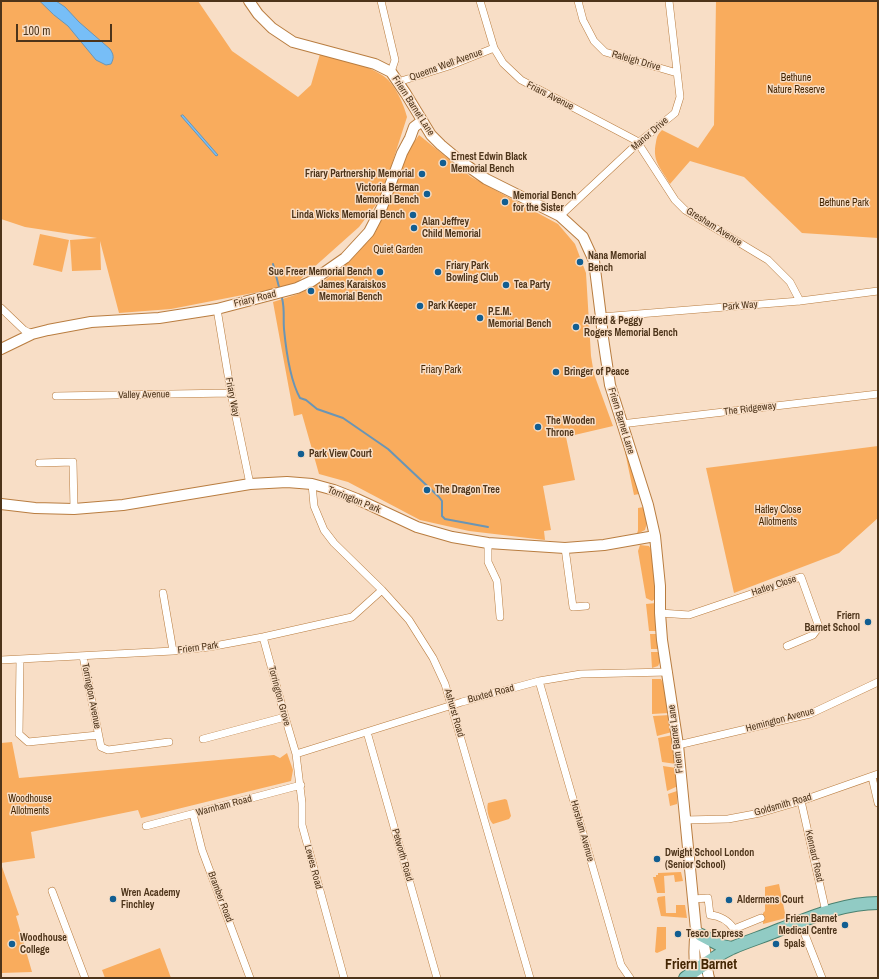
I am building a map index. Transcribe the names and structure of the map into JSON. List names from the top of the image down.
{
  "streets": {
    "main road": ["Friern Barnet Lane", "Friary Road", "Torrington Park"],
    "street": [
      "Raleigh Drive",
      "Queens Well Avenue",
      "Friars Avenue",
      "Manor Drive",
      "Gresham Avenue",
      "Park Way",
      "Valley Avenue",
      "Friary Way",
      "The Ridgeway",
      "Hatley Close",
      "Friern Park",
      "Buxted Road",
      "Torrington Avenue",
      "Torrington Grove",
      "Ashurst Road",
      "Hemington Avenue",
      "Goldsmith Road",
      "Warnham Road",
      "Horsham Avenue",
      "Petworth Road",
      "Kennard Road",
      "Lewes Road",
      "Bramber Road"
    ]
  },
  "crossings": [
    ["Raleigh Drive", "Manor Drive"],
    ["Queens Well Avenue", "Friars Avenue"],
    ["Queens Well Avenue", "Friern Barnet Lane"],
    ["Friars Avenue", "Manor Drive"],
    ["Friars Avenue", "Gresham Avenue"],
    ["Friern Barnet Lane", "Manor Drive"],
    ["Friern Barnet Lane", "Friary Road"],
    ["Friern Barnet Lane", "Park Way"],
    ["Friern Barnet Lane", "The Ridgeway"],
    ["Friern Barnet Lane", "Torrington Park"],
    ["Friern Barnet Lane", "Hatley Close"],
    ["Friern Barnet Lane", "Buxted Road"],
    ["Friern Barnet Lane", "Hemington Avenue"],
    ["Friern Barnet Lane", "Goldsmith Road"],
    ["Manor Drive", "Gresham Avenue"],
    ["Gresham Avenue", "Park Way"],
    ["Friary Road", "Friary Way"],
    ["Valley Avenue", "Friary Way"],
    ["Friary Way", "Torrington Park"],
    ["Torrington Park", "Ashurst Road"],
    ["Friern Park", "Torrington Avenue"],
    ["Friern Park", "Torrington Grove"],
    ["Friern Park", "Ashurst Road"],
    ["Buxted Road", "Torrington Grove"],
    ["Buxted Road", "Ashurst Road"],
    ["Buxted Road", "Horsham Avenue"],
    ["Buxted Road", "Petworth Road"],
    ["Buxted Road", "Lewes Road"],
    ["Torrington Grove", "Lewes Road"],
    ["Goldsmith Road", "Kennard Road"],
    ["Warnham Road", "Lewes Road"],
    ["Warnham Road", "Bramber Road"]
  ],
  "districts": ["Friern Barnet"],
  "parks": [
    "Bethune Nature Reserve",
    "Bethune Park",
    "Quiet Garden",
    "Friary Park",
    "Hatley Close Allotments",
    "Woodhouse Allotments"
  ],
  "places": [
    "Ernest Edwin Black Memorial Bench",
    "Friary Partnership Memorial",
    "Victoria Berman Memorial Bench",
    "Memorial Bench for the Sister",
    "Linda Wicks Memorial Bench",
    "Alan Jeffrey Child Memorial",
    "Nana Memorial Bench",
    "Sue Freer Memorial Bench",
    "Friary Park Bowling Club",
    "Tea Party",
    "James Karaiskos Memorial Bench",
    "Park Keeper",
    "P.E.M. Memorial Bench",
    "Alfred & Peggy Rogers Memorial Bench",
    "Bringer of Peace",
    "The Wooden Throne",
    "Park View Court",
    "The Dragon Tree",
    "Friern Barnet School",
    "Dwight School London (Senior School)",
    "Wren Academy Finchley",
    "Aldermens Court",
    "Friern Barnet Medical Centre",
    "Tesco Express",
    "Woodhouse College",
    "5pals"
  ],
  "scale_bar": "100 m"
}
